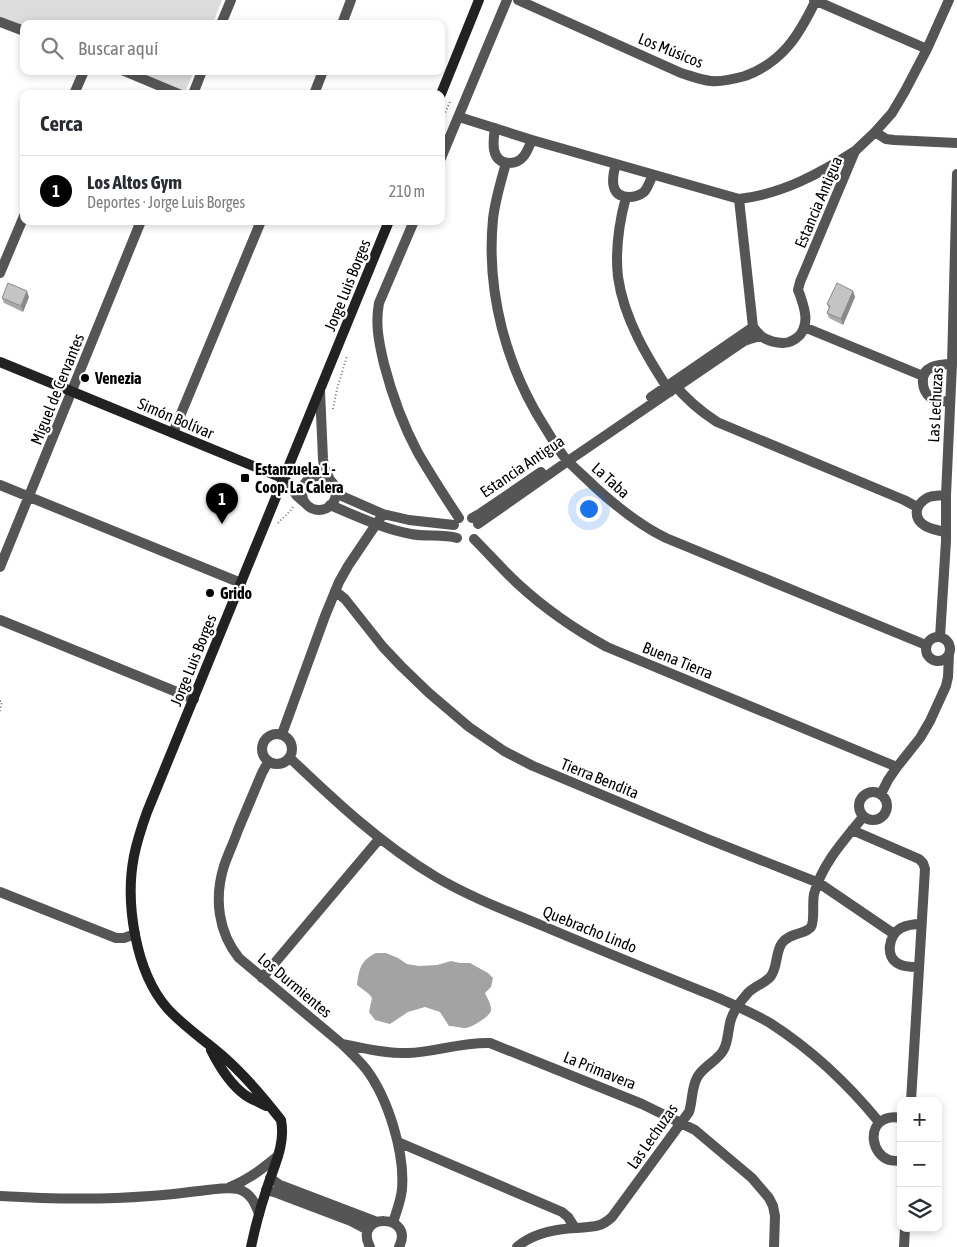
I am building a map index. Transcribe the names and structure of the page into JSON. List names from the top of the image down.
{
  "streets": {
    "street": [
      "Los Músicos",
      "Estancia Antigua",
      "Jorge Luis Borges",
      "Miguel de Cervantes",
      "Las Lechuzas",
      "Simón Bolívar",
      "La Taba",
      "Buena Tierra",
      "Tierra Bendita",
      "Quebracho Lindo",
      "Los Durmientes",
      "La Primavera"
    ]
  },
  "crossings": [
    ["Estancia Antigua", "La Taba"],
    ["Estancia Antigua", "Buena Tierra"],
    ["Jorge Luis Borges", "Simón Bolívar"],
    ["Miguel de Cervantes", "Simón Bolívar"],
    ["Las Lechuzas", "La Taba"],
    ["Las Lechuzas", "Tierra Bendita"],
    ["Las Lechuzas", "Quebracho Lindo"],
    ["Las Lechuzas", "La Primavera"],
    ["Quebracho Lindo", "Los Durmientes"],
    ["Los Durmientes", "La Primavera"]
  ],
  "places": {
    "other": ["Venezia", "Grido"],
    "transit": ["Estanzuela 1 - Coop. La Calera"]
  },
  "page": {
    "search": "Buscar aquí",
    "heading": "Cerca",
    "list": [
      {
        "mark": "1",
        "name": "Los Altos Gym",
        "note": "Deportes · Jorge Luis Borges",
        "value": "210 m"
      }
    ],
    "pins": "1",
    "map_buttons": ["+", "−"]
  }
}
